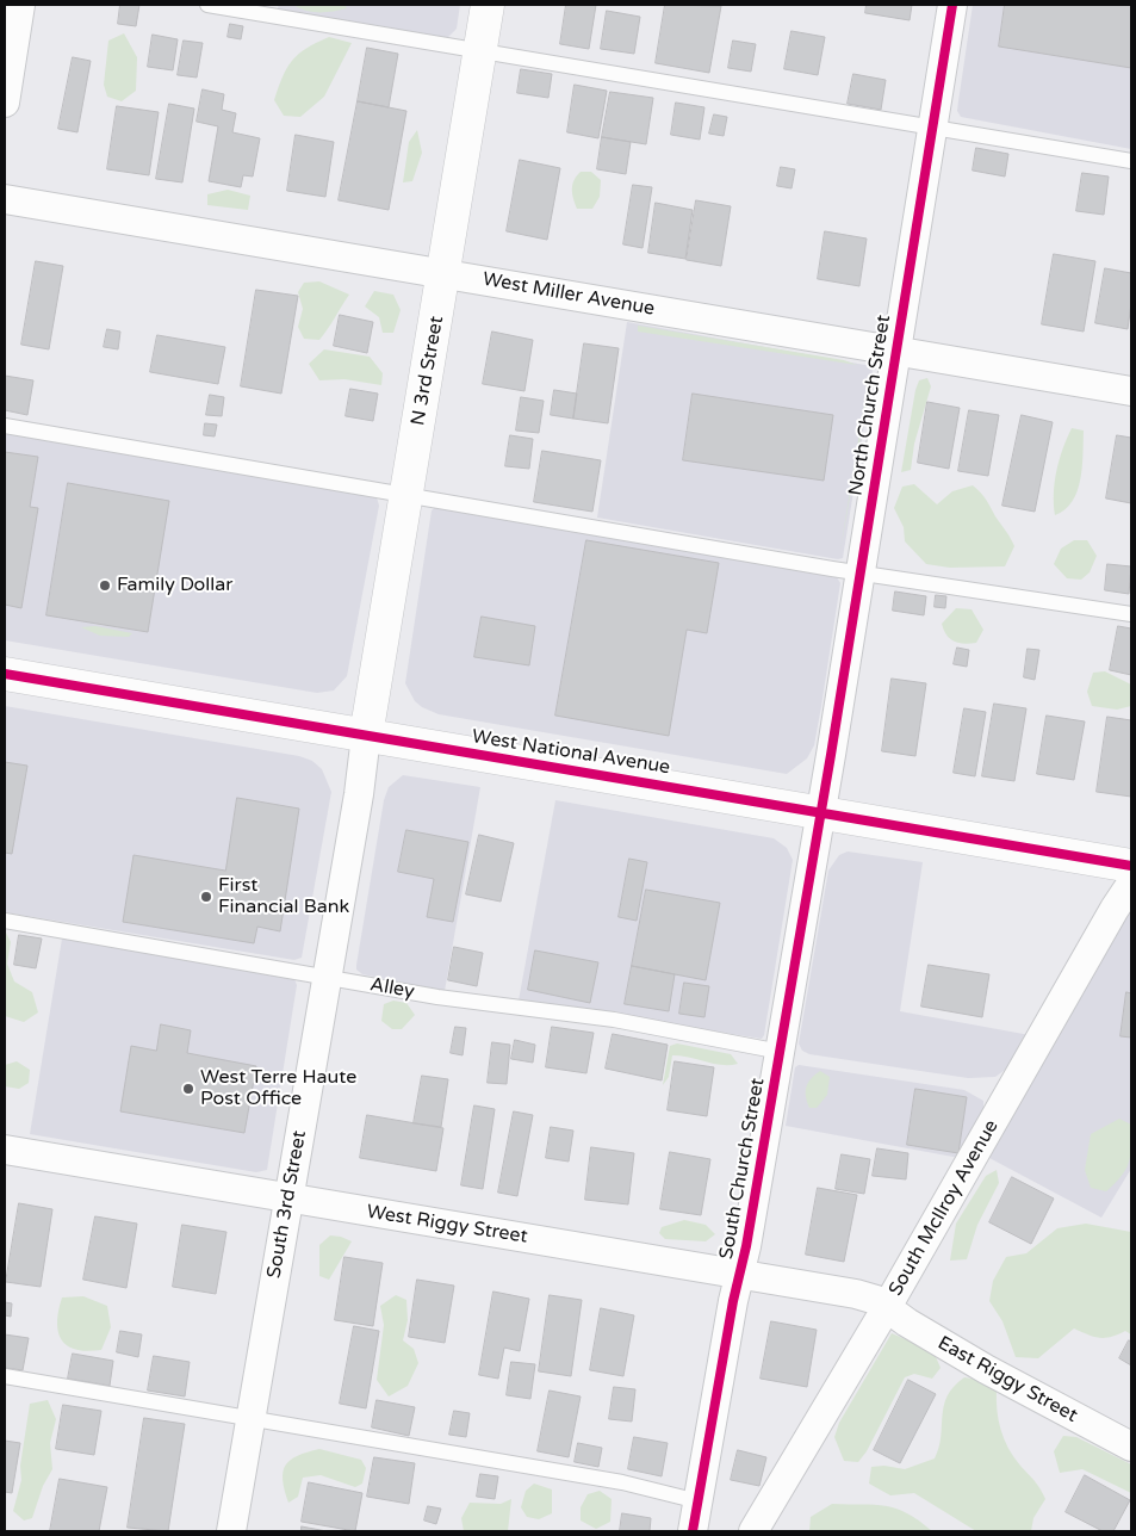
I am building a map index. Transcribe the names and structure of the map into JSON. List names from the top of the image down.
{
  "streets": {
    "main road": ["N 3rd Street", "West National Avenue"],
    "street": [
      "West Miller Avenue",
      "North Church Street",
      "South Church Street",
      "South 3rd Street",
      "South McIlroy Avenue",
      "West Riggy Street",
      "East Riggy Street"
    ],
    "lane": ["Alley"]
  },
  "crossings": [
    ["West Miller Avenue", "N 3rd Street"],
    ["West Miller Avenue", "North Church Street"],
    ["N 3rd Street", "West National Avenue"],
    ["N 3rd Street", "South 3rd Street"],
    ["North Church Street", "West National Avenue"],
    ["North Church Street", "South Church Street"],
    ["West National Avenue", "South Church Street"],
    ["West National Avenue", "South 3rd Street"],
    ["Alley", "South Church Street"],
    ["Alley", "South 3rd Street"],
    ["South Church Street", "West Riggy Street"],
    ["South 3rd Street", "West Riggy Street"],
    ["South McIlroy Avenue", "West Riggy Street"],
    ["South McIlroy Avenue", "East Riggy Street"],
    ["West Riggy Street", "East Riggy Street"]
  ],
  "places": ["Family Dollar", "First Financial Bank", "West Terre Haute Post Office"]
}
